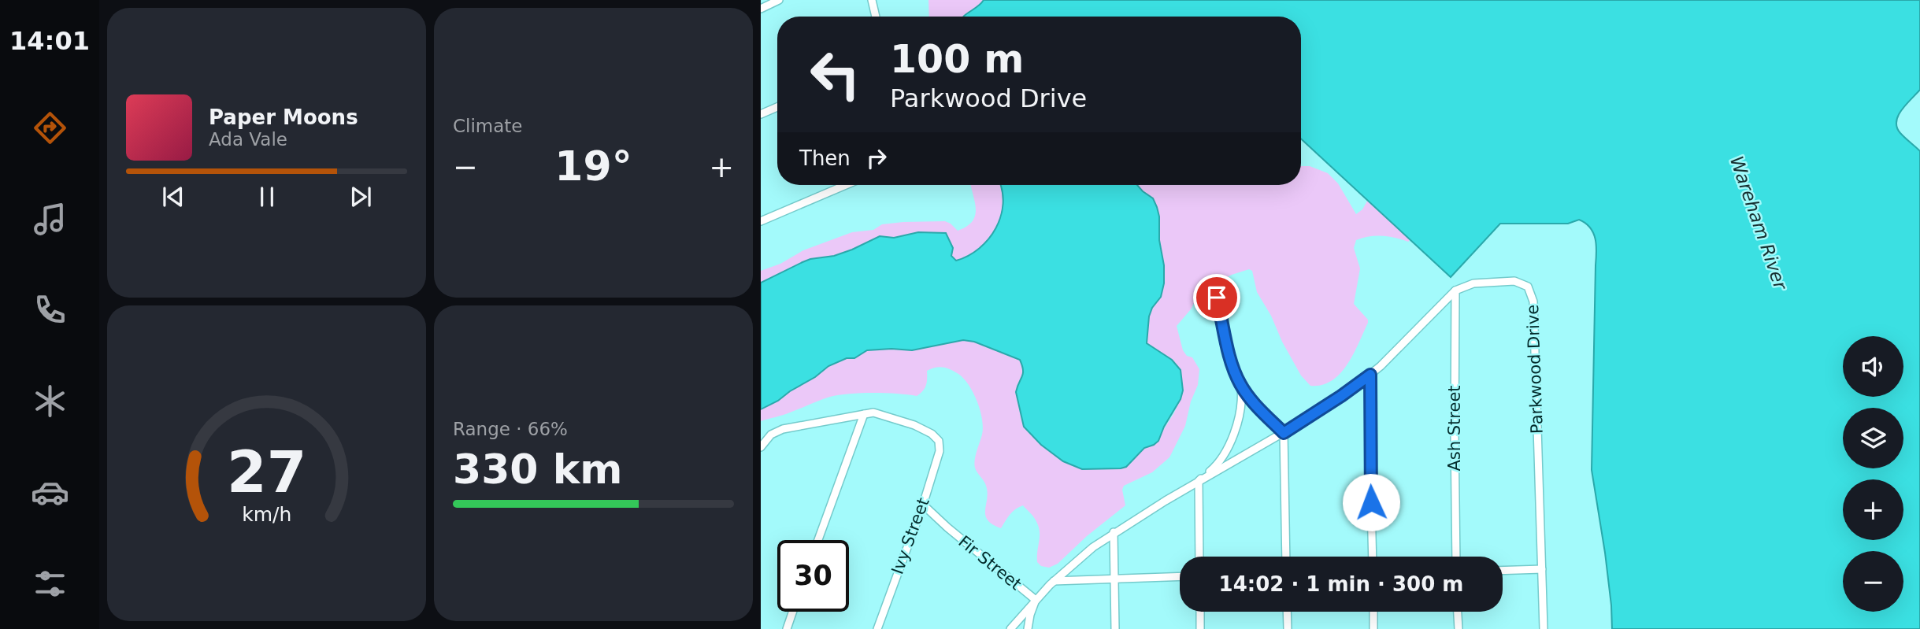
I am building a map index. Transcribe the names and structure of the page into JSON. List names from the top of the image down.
{
  "streets": {
    "street": [
      "Parkwood Drive",
      "Ash Street",
      "Ivy Street",
      "Fir Street"
    ]
  },
  "crossings": [
    ["Parkwood Drive", "Ash Street"],
    ["Parkwood Drive", "Fir Street"],
    ["Ivy Street", "Fir Street"]
  ],
  "water": ["Wareham River"],
  "page": {
    "tabs": "14:01",
    "tile": [
      "Climate",
      ["Range · 66%", "330 km"]
    ],
    "turn": ["100 m", "Parkwood Drive"],
    "song": ["Paper Moons", "Ada Vale"],
    "then": "Then",
    "heat": ["−", "19°", "+"],
    "map_buttons": ["+", "−"],
    "limit": "30",
    "trip": "14:02 · 1 min · 300 m",
    "gauge": ["27", "km/h"]
  }
}
